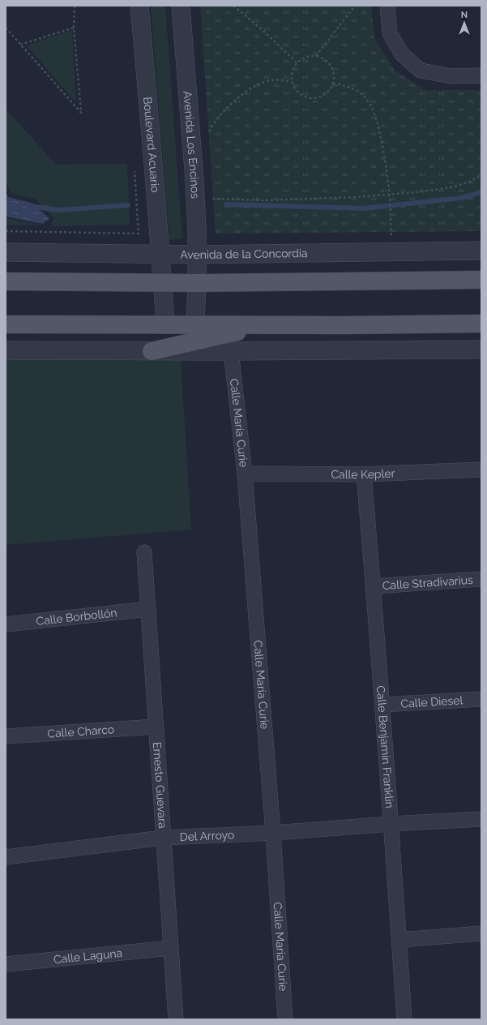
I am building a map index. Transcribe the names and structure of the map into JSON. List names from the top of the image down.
{
  "streets": {
    "street": [
      "Boulevard Acuario",
      "Avenida Los Encinos",
      "Avenida de la Concordia",
      "Calle María Curie",
      "Calle Kepler",
      "Calle Stradivarius",
      "Calle Borbollón",
      "Calle Diesel",
      "Calle Charco",
      "Calle Benjamín Franklin",
      "Ernesto Guevara",
      "Del Arroyo",
      "Calle Laguna"
    ]
  },
  "crossings": [
    ["Boulevard Acuario", "Avenida de la Concordia"],
    ["Avenida Los Encinos", "Avenida de la Concordia"],
    ["Calle María Curie", "Calle Kepler"],
    ["Calle María Curie", "Del Arroyo"],
    ["Calle Kepler", "Calle Benjamín Franklin"],
    ["Calle Stradivarius", "Calle Benjamín Franklin"],
    ["Calle Borbollón", "Ernesto Guevara"],
    ["Calle Diesel", "Calle Benjamín Franklin"],
    ["Calle Charco", "Ernesto Guevara"],
    ["Calle Benjamín Franklin", "Del Arroyo"],
    ["Ernesto Guevara", "Del Arroyo"],
    ["Ernesto Guevara", "Calle Laguna"]
  ],
  "north": "top"
}
